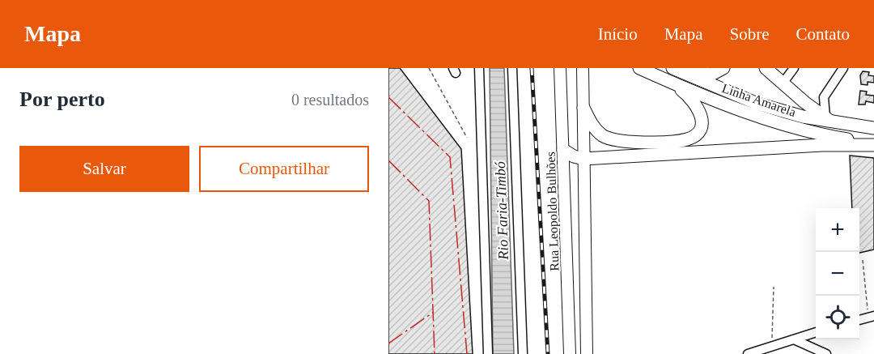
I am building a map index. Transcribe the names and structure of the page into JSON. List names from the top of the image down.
{
  "streets": {
    "highway": ["Linha Amarela"],
    "main road": ["Rua Leopoldo Bulhões"]
  },
  "water": ["Rio Faria-Timbó"],
  "page": {
    "header": "Mapa",
    "nav": [
      "Início",
      "Mapa",
      "Sobre",
      "Contato"
    ],
    "heading": ["Por perto", "0 resultados"],
    "buttons": ["Salvar", "Compartilhar"],
    "map_buttons": ["+", "−"]
  }
}
